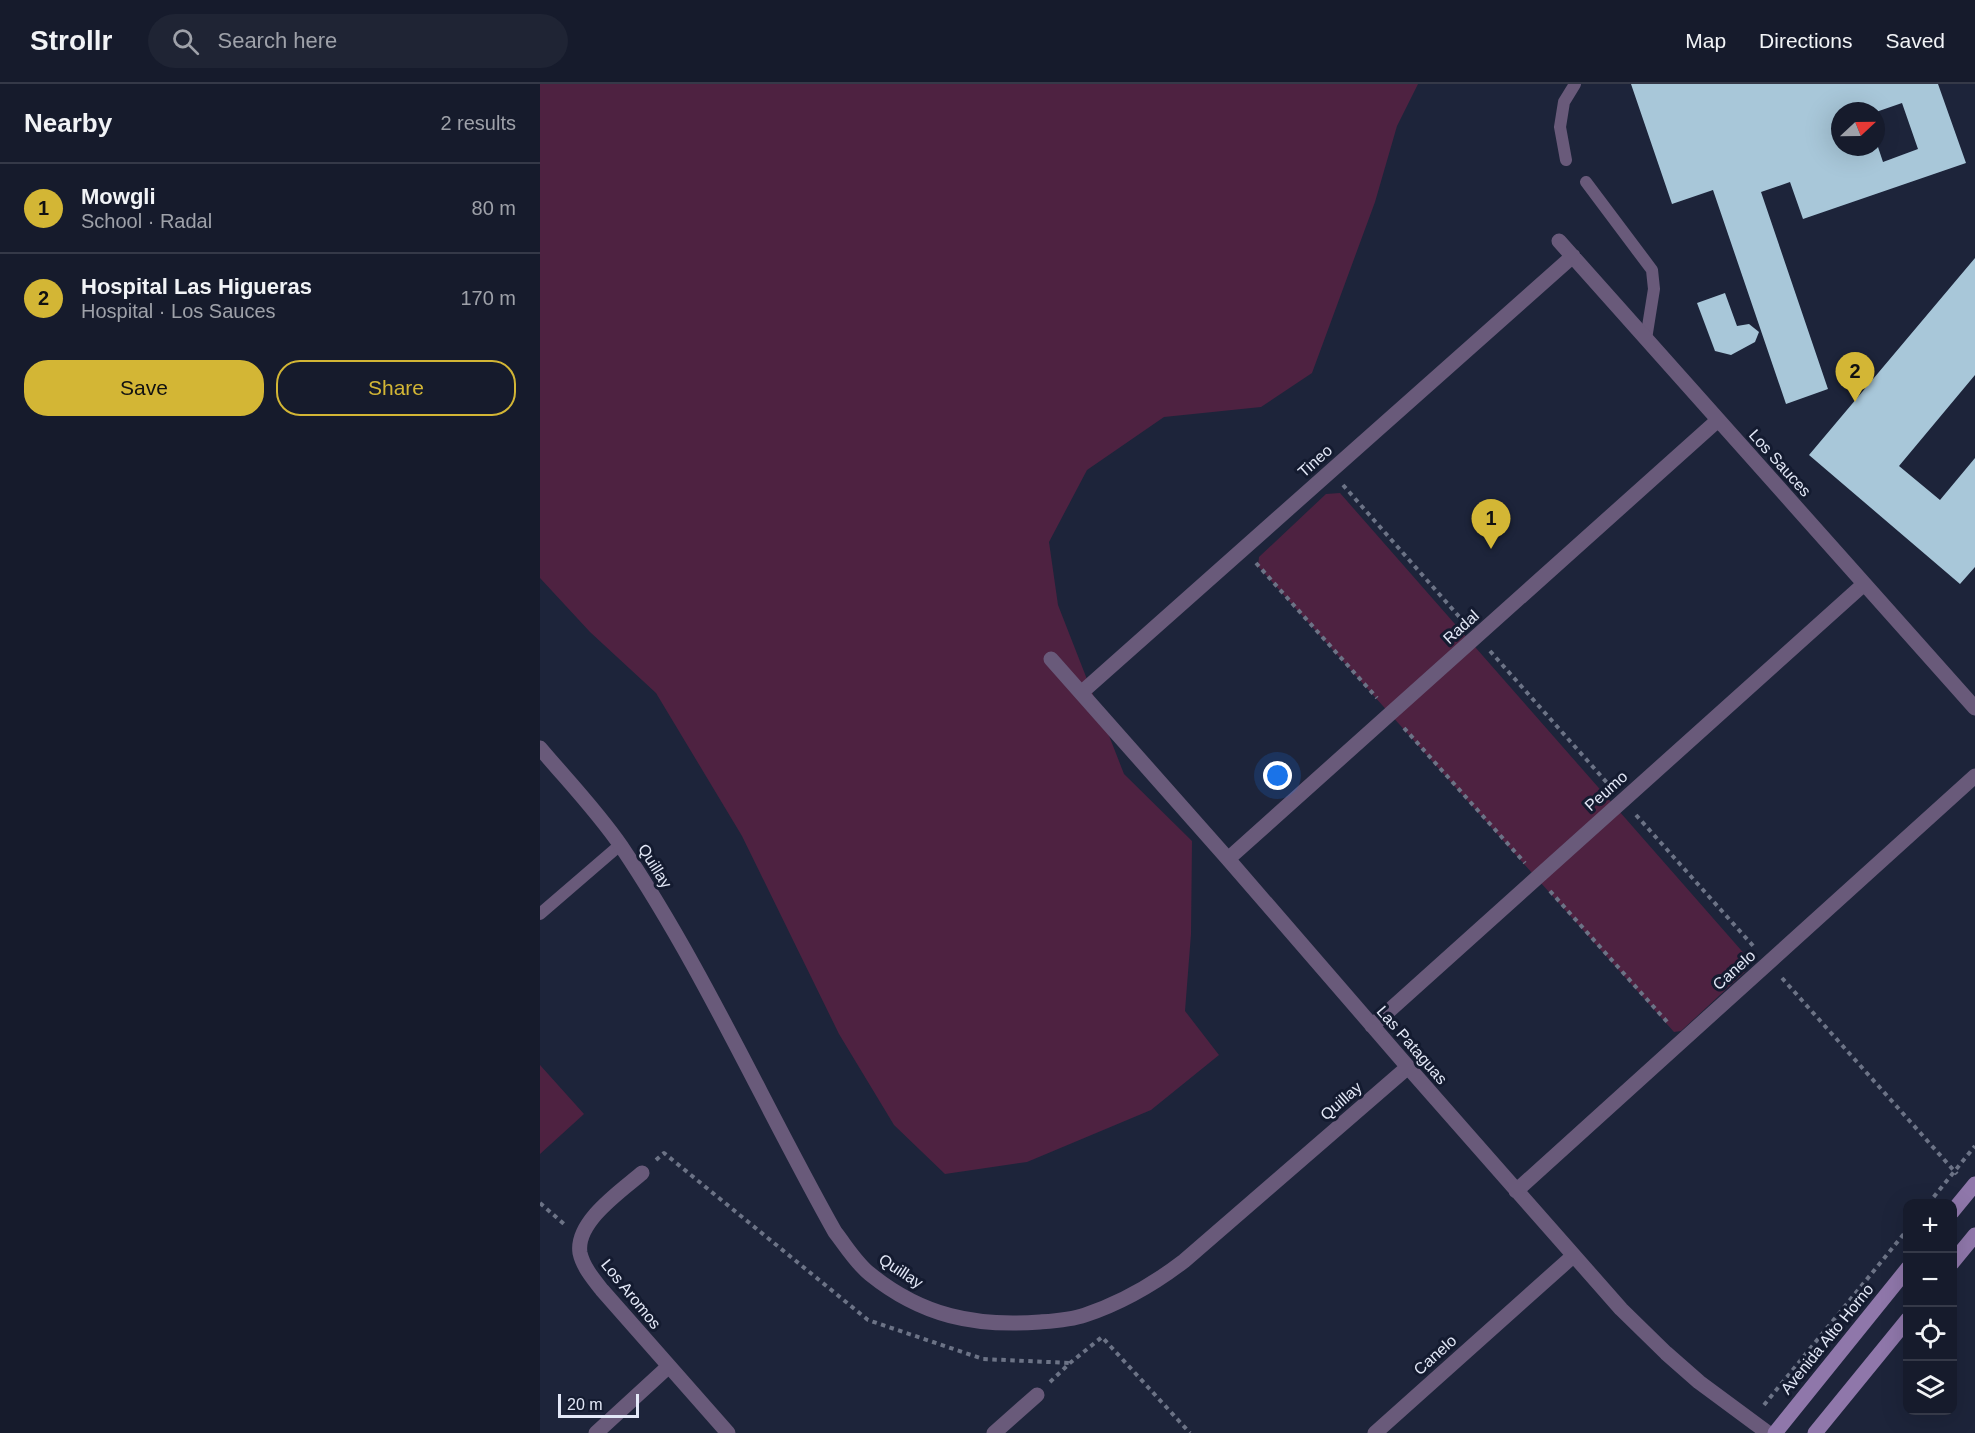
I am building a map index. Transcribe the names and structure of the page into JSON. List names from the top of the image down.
{
  "streets": {
    "main road": ["Avenida Alto Horno"],
    "street": [
      "Tineo",
      "Los Sauces",
      "Radal",
      "Peumo",
      "Quillay",
      "Canelo",
      "Las Pataguas",
      "Los Aromos"
    ]
  },
  "crossings": [
    ["Tineo", "Los Sauces"],
    ["Tineo", "Las Pataguas"],
    ["Los Sauces", "Radal"],
    ["Los Sauces", "Peumo"],
    ["Radal", "Las Pataguas"],
    ["Peumo", "Las Pataguas"],
    ["Quillay", "Las Pataguas"],
    ["Canelo", "Las Pataguas"]
  ],
  "scale_bar": "20 m",
  "north": "right",
  "page": {
    "header": "Strollr",
    "search": "Search here",
    "nav": ["Map", "Directions", "Saved"],
    "heading": ["Nearby", "2 results"],
    "list": [
      {
        "mark": "1",
        "name": "Mowgli",
        "note": "School · Radal",
        "value": "80 m"
      },
      {
        "mark": "2",
        "name": "Hospital Las Higueras",
        "note": "Hospital · Los Sauces",
        "value": "170 m"
      }
    ],
    "buttons": ["Save", "Share"],
    "pins": ["2", "1"],
    "map_buttons": ["+", "−"],
    "scale": "20 m"
  }
}
